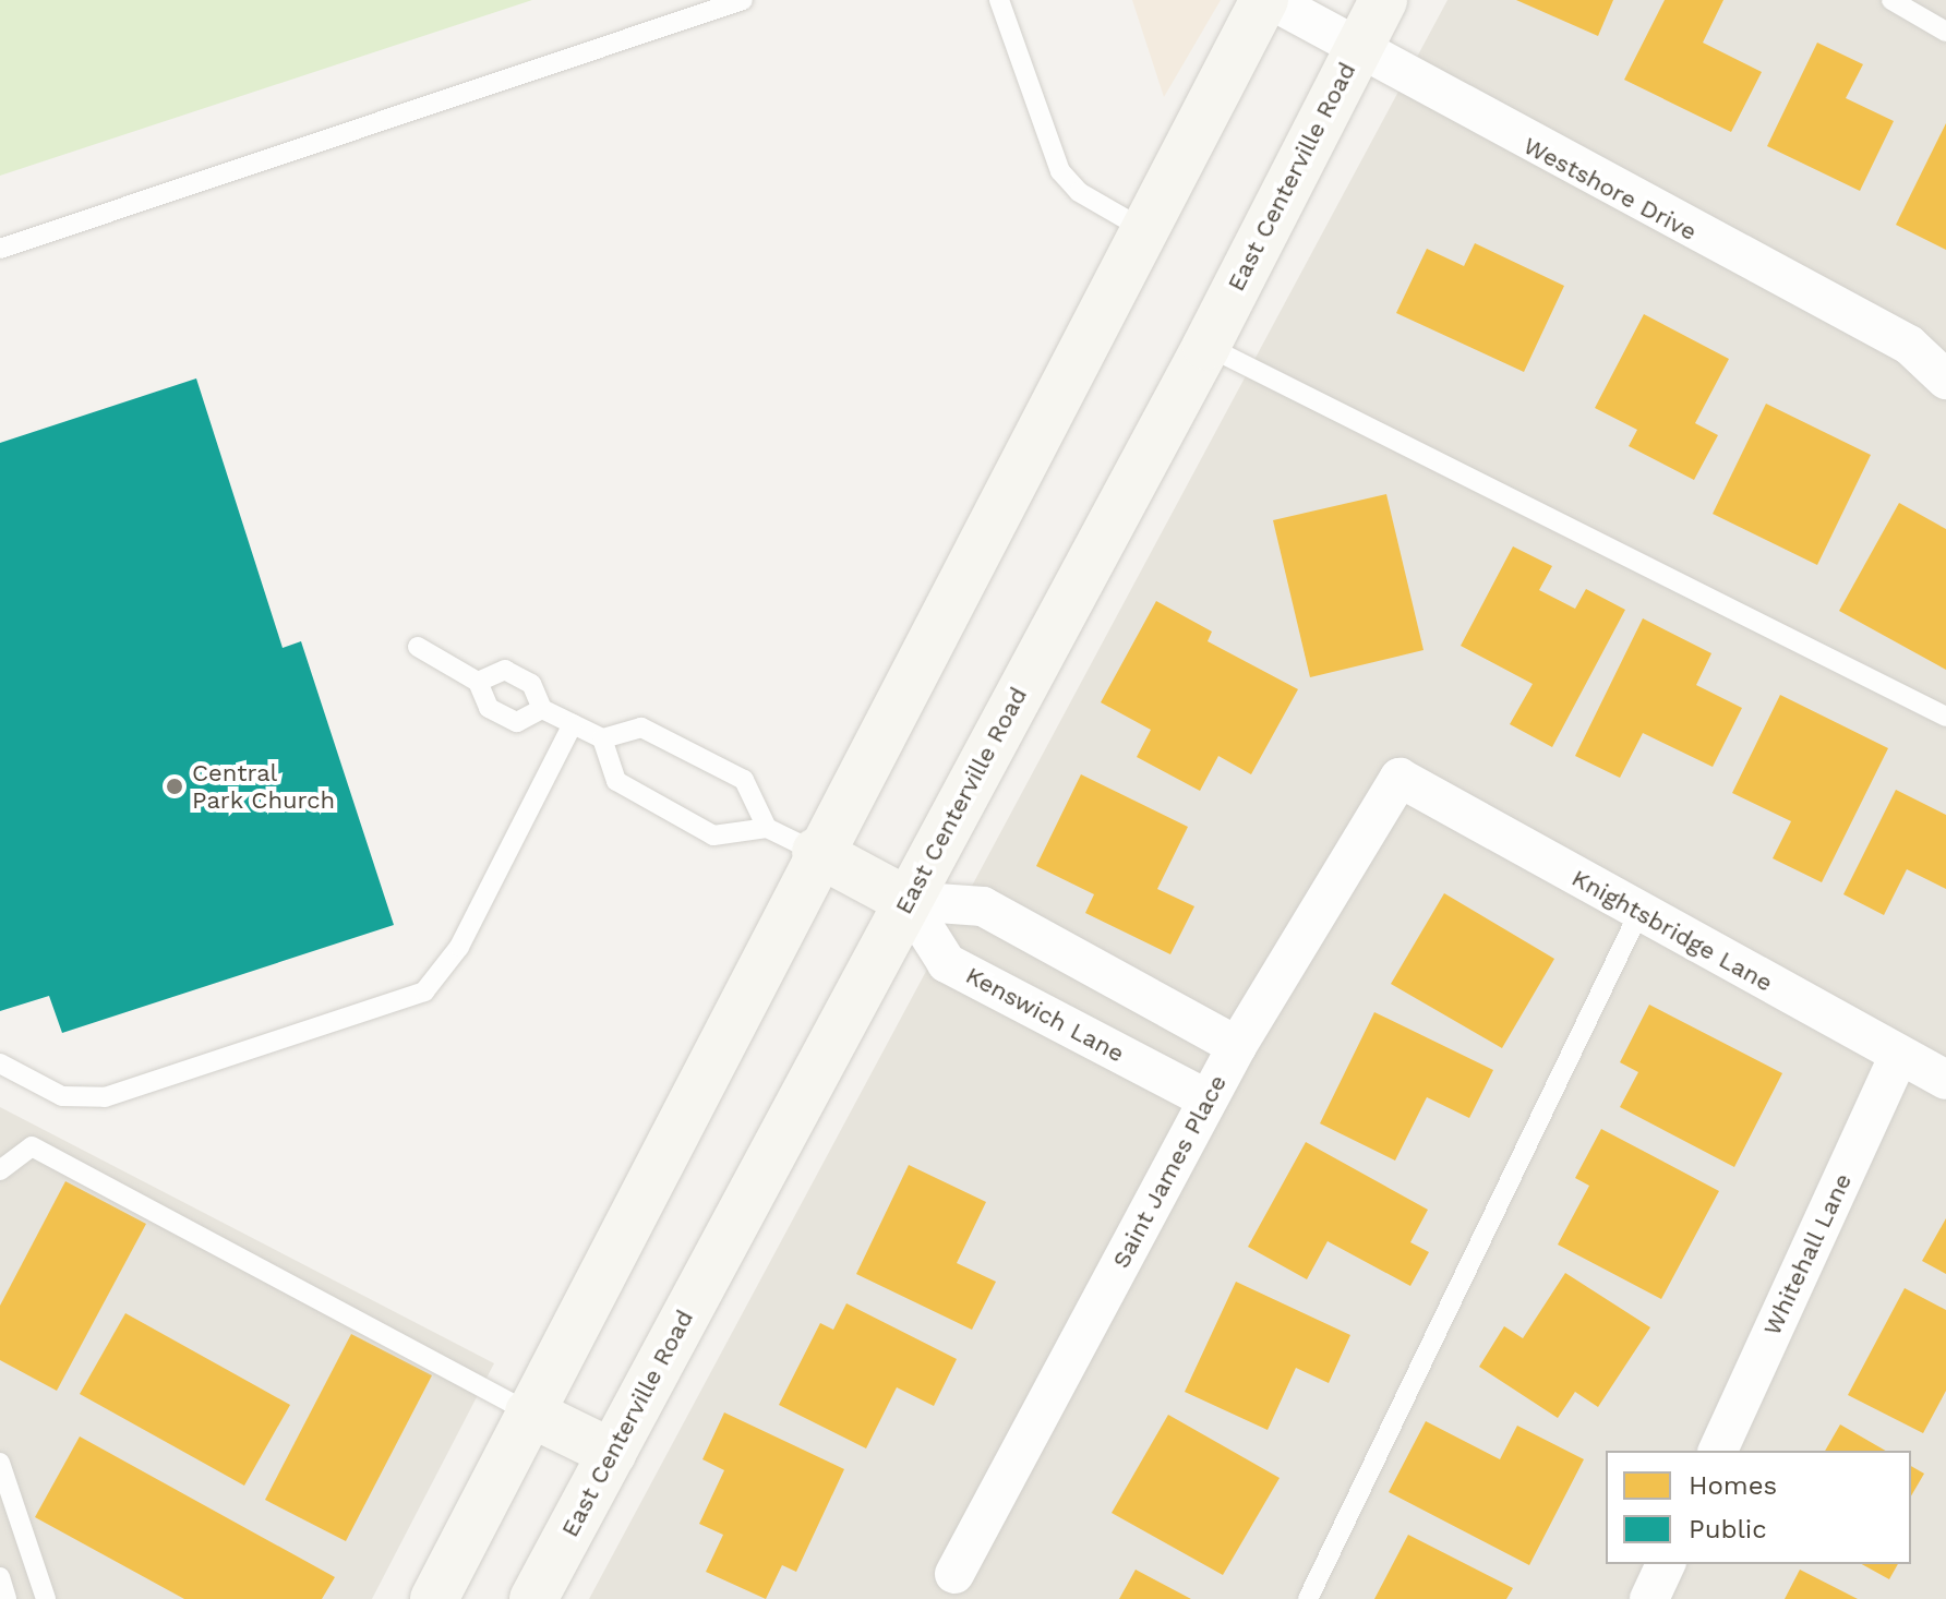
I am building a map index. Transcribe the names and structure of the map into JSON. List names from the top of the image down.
{
  "streets": {
    "main road": ["East Centerville Road"],
    "street": [
      "Westshore Drive",
      "Knightsbridge Lane",
      "Kenswich Lane",
      "Saint James Place",
      "Whitehall Lane"
    ]
  },
  "crossings": [
    ["East Centerville Road", "Westshore Drive"],
    ["East Centerville Road", "Kenswich Lane"],
    ["Knightsbridge Lane", "Saint James Place"],
    ["Knightsbridge Lane", "Whitehall Lane"],
    ["Kenswich Lane", "Saint James Place"]
  ],
  "places": ["Central Park Church"],
  "legend": ["Homes", "Public"]
}
